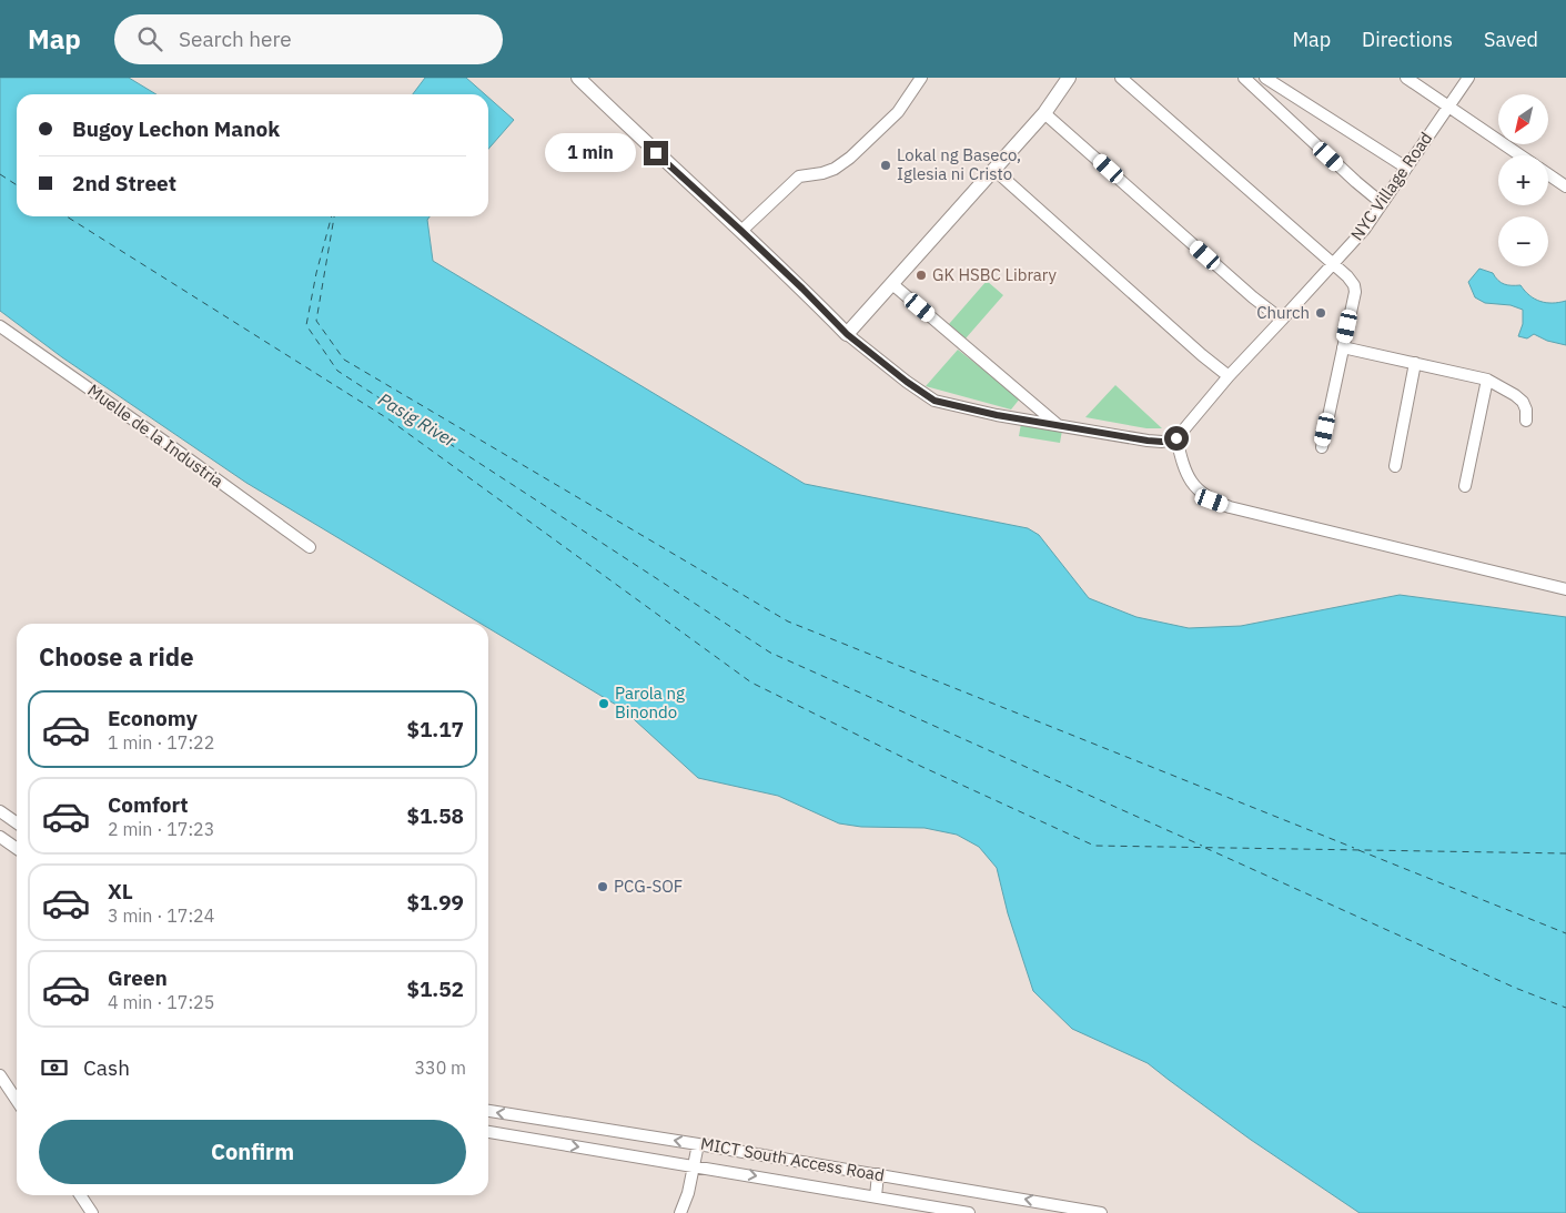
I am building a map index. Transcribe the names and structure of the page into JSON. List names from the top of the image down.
{
  "streets": {
    "street": ["NYC Village Road", "Muelle de la Industria", "MICT South Access Road"]
  },
  "water": ["Pasig River"],
  "places": [
    "Lokal ng Baseco, Iglesia ni Cristo",
    "GK HSBC Library",
    "Church",
    "Parola ng Binondo",
    "PCG-SOF"
  ],
  "north": "bottom left",
  "page": {
    "header": "Map",
    "search": "Search here",
    "nav": ["Map", "Directions", "Saved"],
    "map_buttons": ["+", "−"],
    "banner": ["Bugoy Lechon Manok", "2nd Street"],
    "bubble": "1 min",
    "heading": "Choose a ride",
    "list": [
      {
        "name": "Economy",
        "note": "1 min · 17:22",
        "value": "$1.17"
      },
      {
        "name": "Comfort",
        "note": "2 min · 17:23",
        "value": "$1.58"
      },
      {
        "name": "XL",
        "note": "3 min · 17:24",
        "value": "$1.99"
      },
      {
        "name": "Green",
        "note": "4 min · 17:25",
        "value": "$1.52"
      }
    ],
    "pay": ["Cash", "330 m"],
    "buttons": "Confirm"
  }
}
